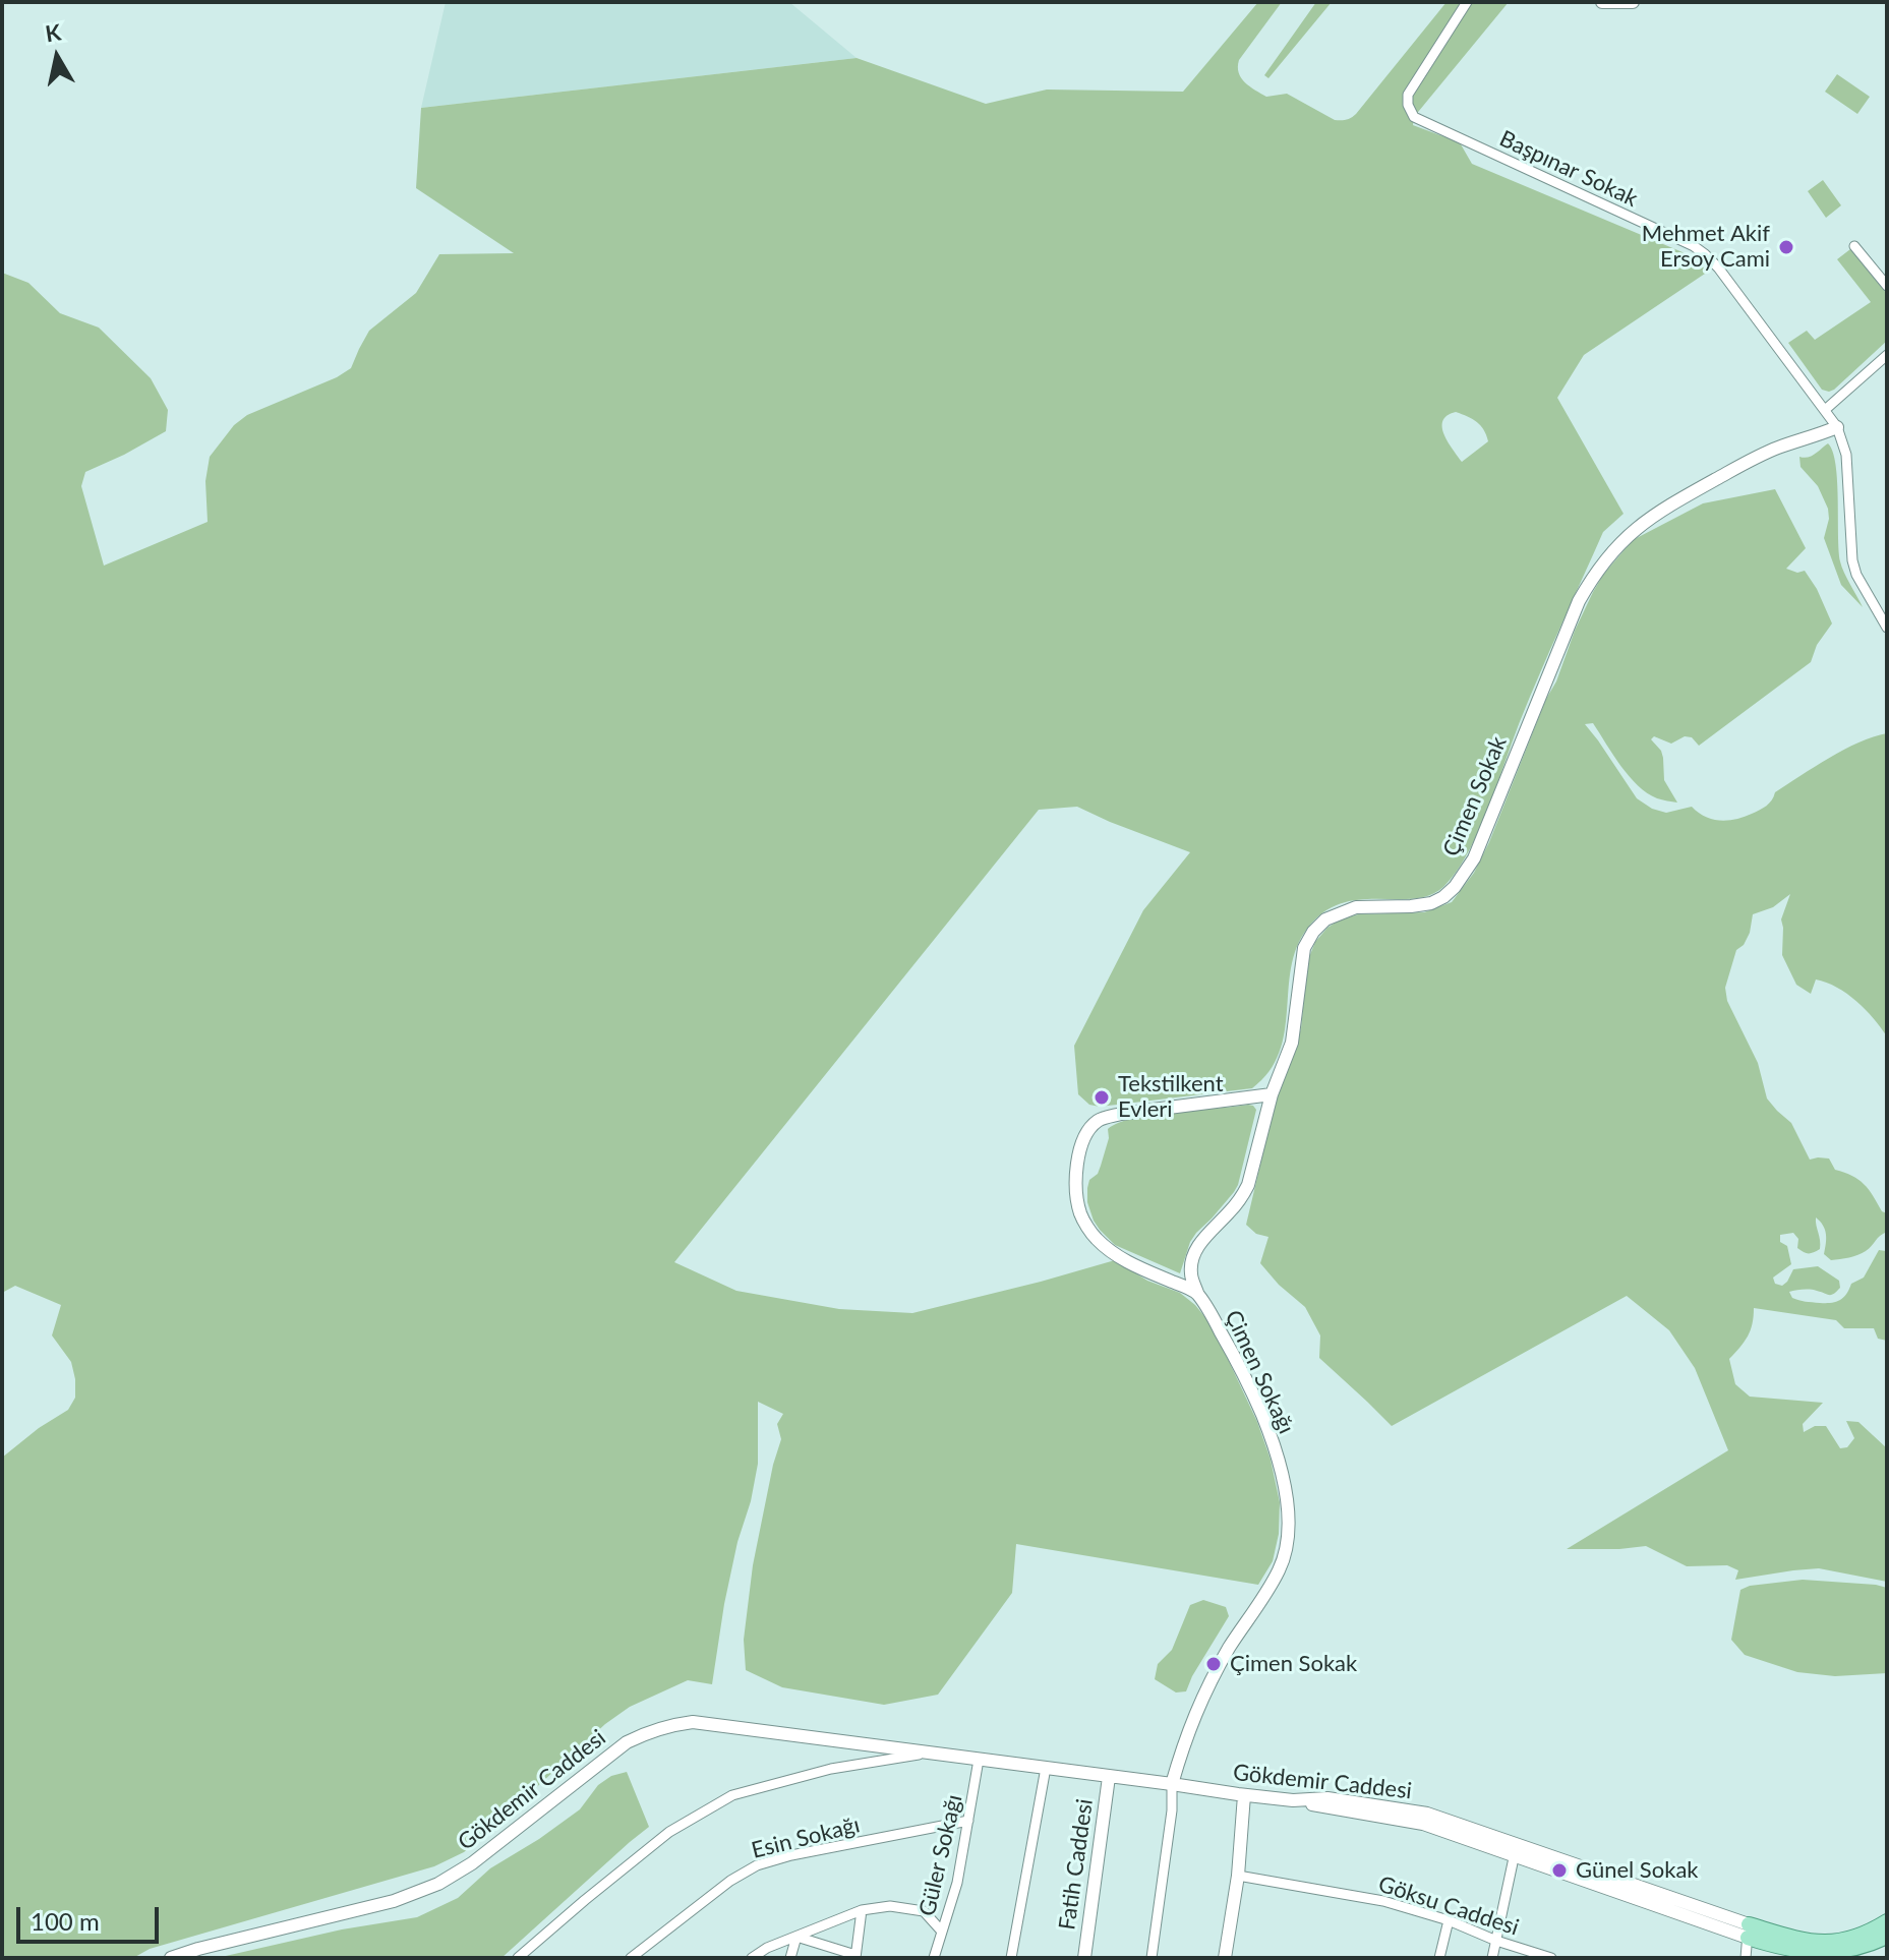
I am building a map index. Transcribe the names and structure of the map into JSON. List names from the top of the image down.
{
  "streets": {
    "main road": [
      "Çimen Sokak",
      "Çimen Sokağı",
      "Gökdemir Caddesi",
      "Fatih Caddesi"
    ],
    "street": [
      "Başpınar Sokak",
      "Esin Sokağı",
      "Güler Sokağı",
      "Göksu Caddesi"
    ]
  },
  "crossings": [
    ["Başpınar Sokak", "Çimen Sokak"],
    ["Çimen Sokak", "Çimen Sokağı"],
    ["Çimen Sokağı", "Gökdemir Caddesi"],
    ["Gökdemir Caddesi", "Güler Sokağı"],
    ["Gökdemir Caddesi", "Fatih Caddesi"],
    ["Esin Sokağı", "Güler Sokağı"]
  ],
  "places": [
    "Mehmet Akif Ersoy Cami",
    "Tekstilkent Evleri",
    "Çimen Sokak",
    "Günel Sokak"
  ],
  "scale_bar": "100 m",
  "north": "top"
}
